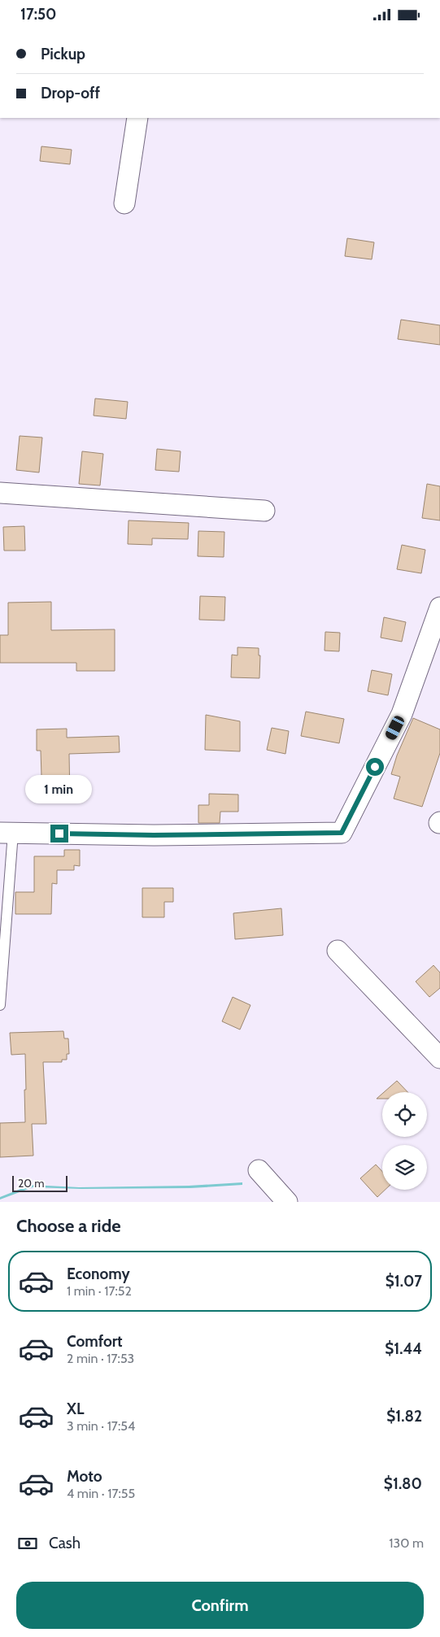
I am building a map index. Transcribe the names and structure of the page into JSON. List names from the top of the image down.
{
  "scale_bar": "20 m",
  "page": {
    "status": "17:50",
    "banner": ["Pickup", "Drop-off"],
    "bubble": "1 min",
    "scale": "20 m",
    "heading": "Choose a ride",
    "list": [
      {
        "name": "Economy",
        "note": "1 min · 17:52",
        "value": "$1.07"
      },
      {
        "name": "Comfort",
        "note": "2 min · 17:53",
        "value": "$1.44"
      },
      {
        "name": "XL",
        "note": "3 min · 17:54",
        "value": "$1.82"
      },
      {
        "name": "Moto",
        "note": "4 min · 17:55",
        "value": "$1.80"
      }
    ],
    "pay": ["Cash", "130 m"],
    "buttons": "Confirm"
  }
}
